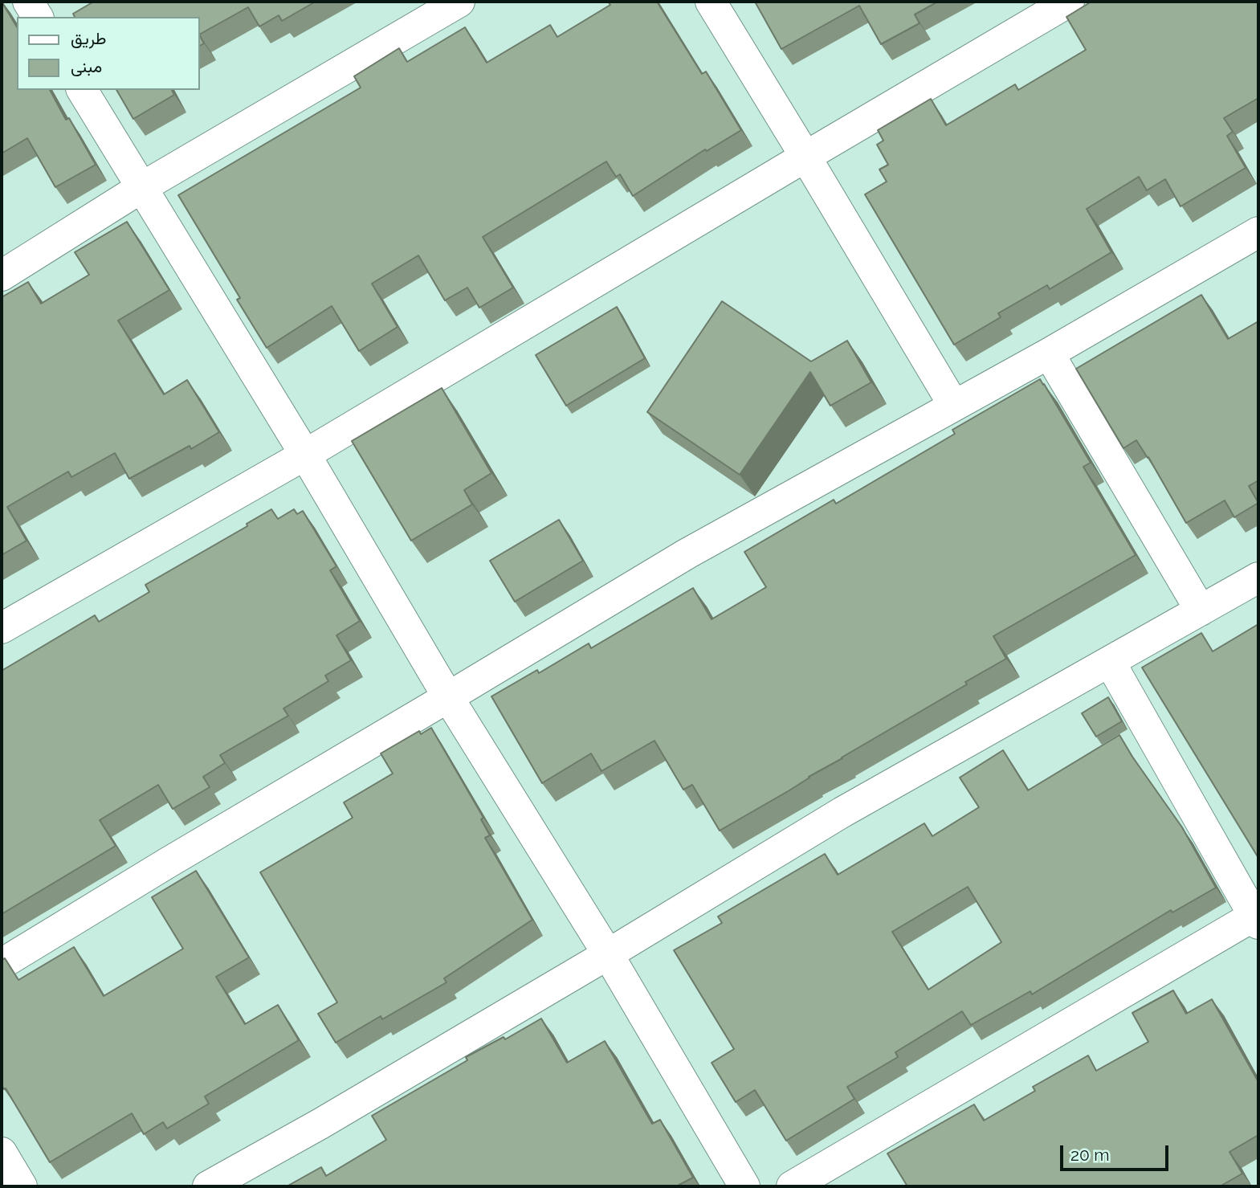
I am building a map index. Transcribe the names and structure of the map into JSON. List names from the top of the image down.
{
  "legend": ["طريق", "مبنى"],
  "scale_bar": "20 m"
}
